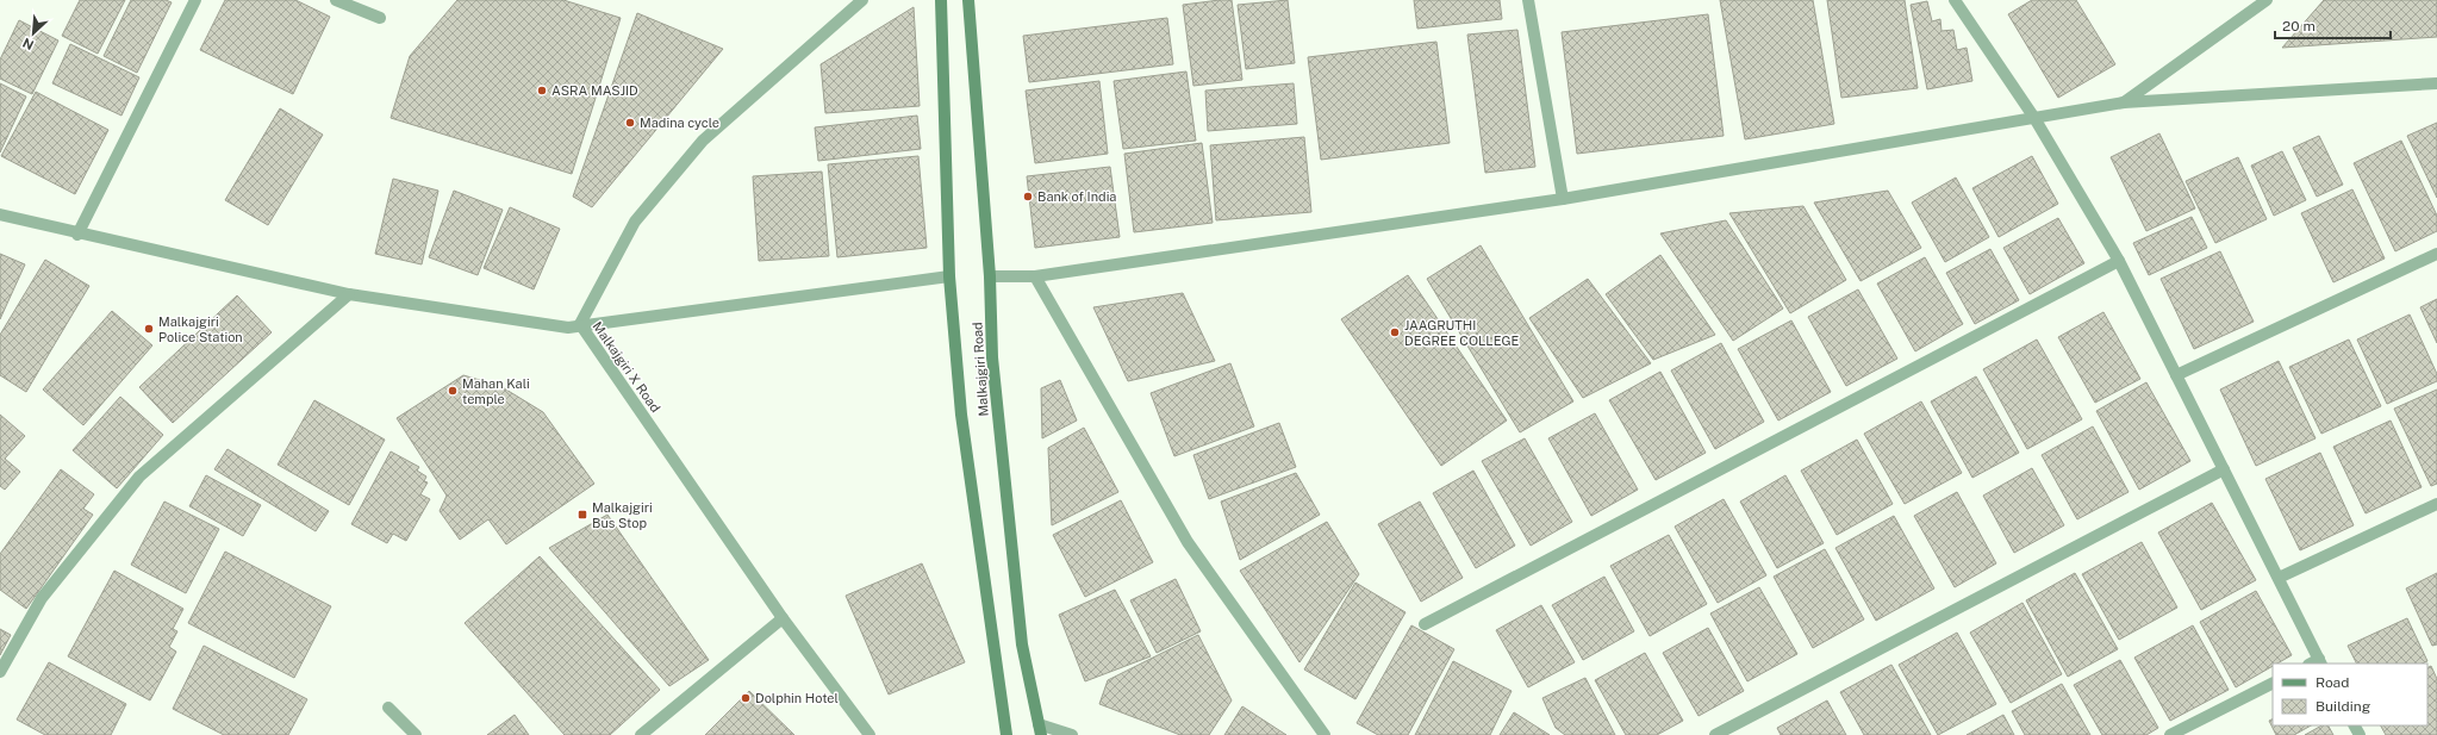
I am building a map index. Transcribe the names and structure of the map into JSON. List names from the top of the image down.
{
  "streets": {
    "main road": ["Malkajgiri Road"],
    "street": ["Malkajgiri X Road"]
  },
  "places": {
    "other": [
      "ASRA MASJID",
      "Madina cycle",
      "Bank of India",
      "Malkajgiri Police Station",
      "JAAGRUTHI DEGREE COLLEGE",
      "Mahan Kali temple",
      "Dolphin Hotel"
    ],
    "transit": ["Malkajgiri Bus Stop"]
  },
  "legend": ["Road", "Building"],
  "scale_bar": "20 m",
  "north": "bottom left"
}
